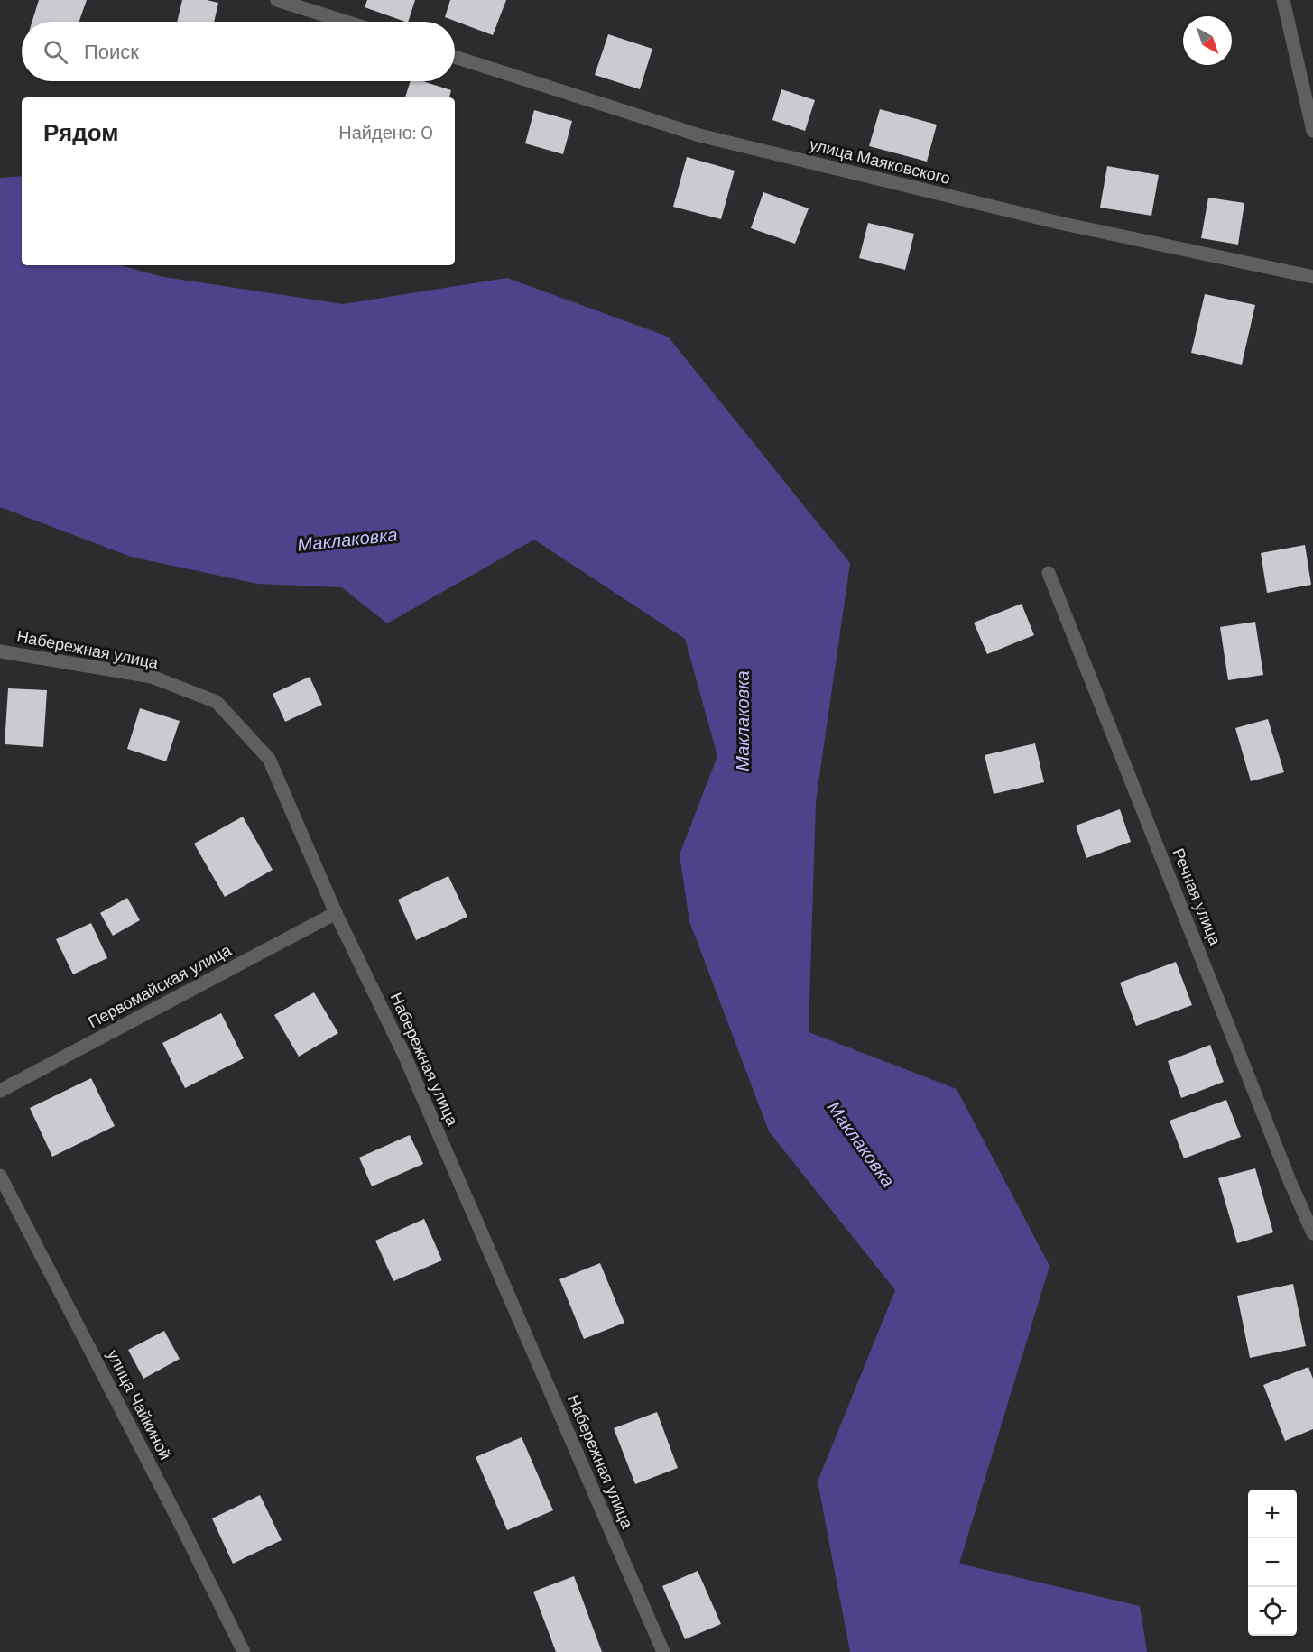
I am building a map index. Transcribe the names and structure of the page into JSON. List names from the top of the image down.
{
  "streets": {
    "street": [
      "улица Маяковского",
      "Набережная улица",
      "Речная улица",
      "Первомайская улица",
      "улица Чайкиной"
    ]
  },
  "crossings": [
    ["Набережная улица", "Первомайская улица"]
  ],
  "water": ["Маклаковка"],
  "north": "bottom right",
  "page": {
    "search": "Поиск",
    "heading": ["Рядом", "Найдено: 0"],
    "map_buttons": ["+", "−"]
  }
}
